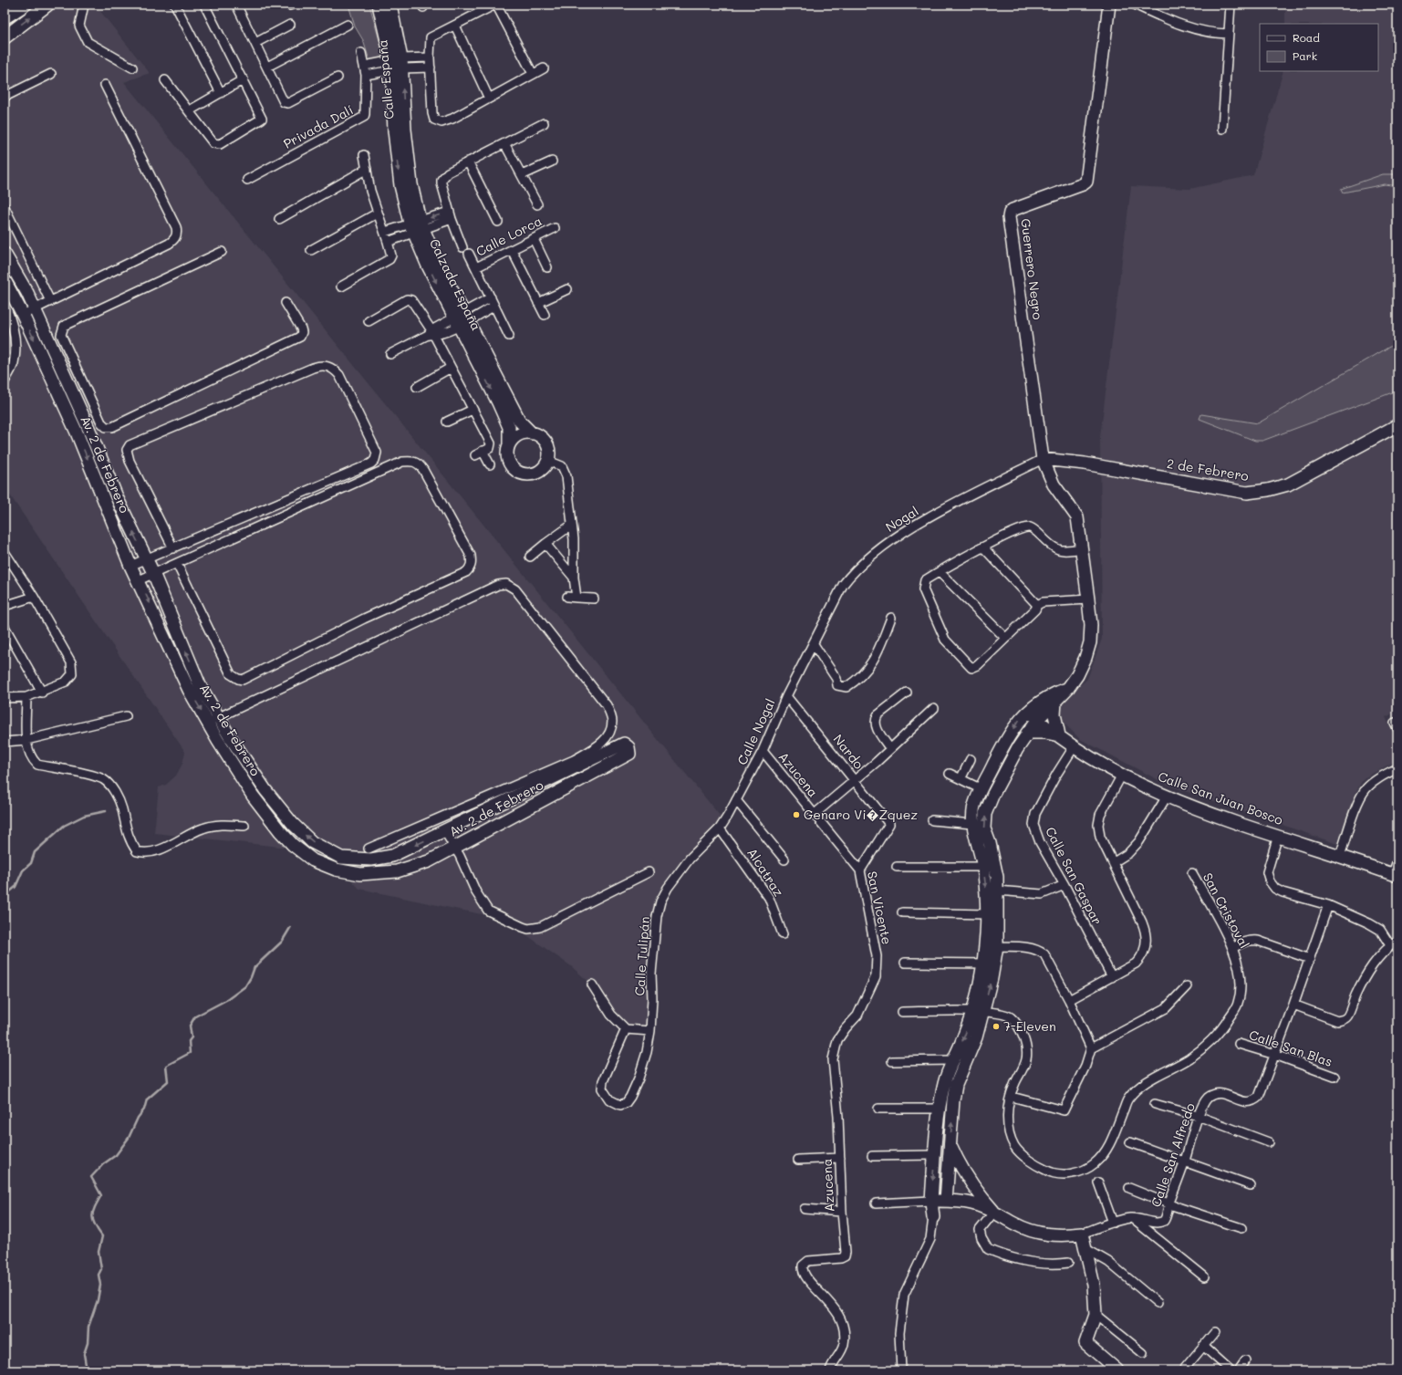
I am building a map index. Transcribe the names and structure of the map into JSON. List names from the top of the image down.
{
  "streets": {
    "street": [
      "Calle España",
      "Privada Dalí",
      "Calle Lorca",
      "Guerrero Negro",
      "Calzada España",
      "Av. 2 de Febrero",
      "2 de Febrero",
      "Nogal",
      "Calle Nogal",
      "Nardo",
      "Azucena",
      "Calle San Juan Bosco",
      "Alcatraz",
      "Calle San Gaspar",
      "San Vicente",
      "San Cristoval",
      "Calle Tulipán",
      "Calle San Blas",
      "Calle San Alfredo"
    ]
  },
  "crossings": [
    ["Calle España", "Calzada España"],
    ["Guerrero Negro", "2 de Febrero"],
    ["Guerrero Negro", "Nogal"],
    ["2 de Febrero", "Nogal"],
    ["Nogal", "Calle Nogal"],
    ["Calle Nogal", "Nardo"],
    ["Calle Nogal", "Azucena"],
    ["Calle Nogal", "Alcatraz"],
    ["Calle Nogal", "Calle Tulipán"],
    ["Nardo", "San Vicente"],
    ["Azucena", "San Vicente"],
    ["Calle San Juan Bosco", "Calle San Gaspar"],
    ["Alcatraz", "Calle Tulipán"],
    ["Calle San Blas", "Calle San Alfredo"]
  ],
  "places": ["Genaro Vi�Zquez", "7-Eleven"],
  "legend": ["Road", "Park"]
}
